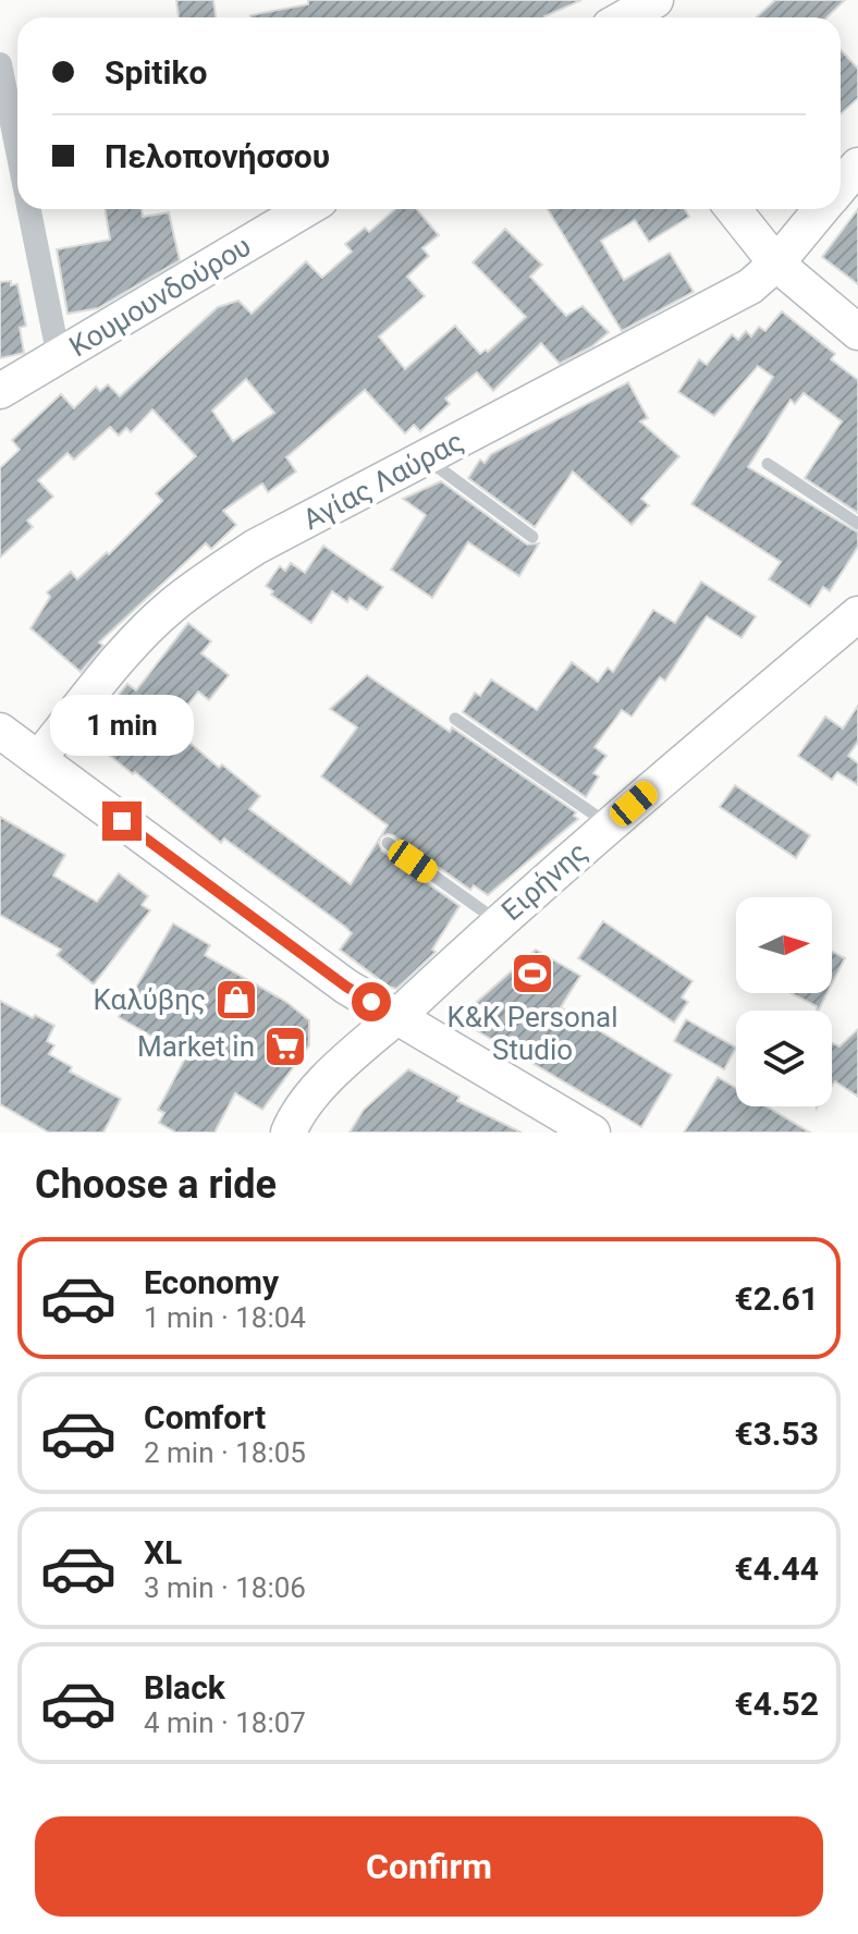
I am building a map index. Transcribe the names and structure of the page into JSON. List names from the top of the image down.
{
  "streets": {
    "street": ["Κουμουνδούρου", "Αγίας Λαύρας", "Ειρήνης"]
  },
  "places": {
    "sports": ["K&K Personal Studio"],
    "shop": ["Καλύβης"],
    "supermarket": ["Market in"]
  },
  "north": "right",
  "page": {
    "banner": ["Spitiko", "Πελοπονήσσου"],
    "bubble": "1 min",
    "heading": "Choose a ride",
    "list": [
      {
        "name": "Economy",
        "note": "1 min · 18:04",
        "value": "€2.61"
      },
      {
        "name": "Comfort",
        "note": "2 min · 18:05",
        "value": "€3.53"
      },
      {
        "name": "XL",
        "note": "3 min · 18:06",
        "value": "€4.44"
      },
      {
        "name": "Black",
        "note": "4 min · 18:07",
        "value": "€4.52"
      }
    ],
    "buttons": "Confirm"
  }
}
